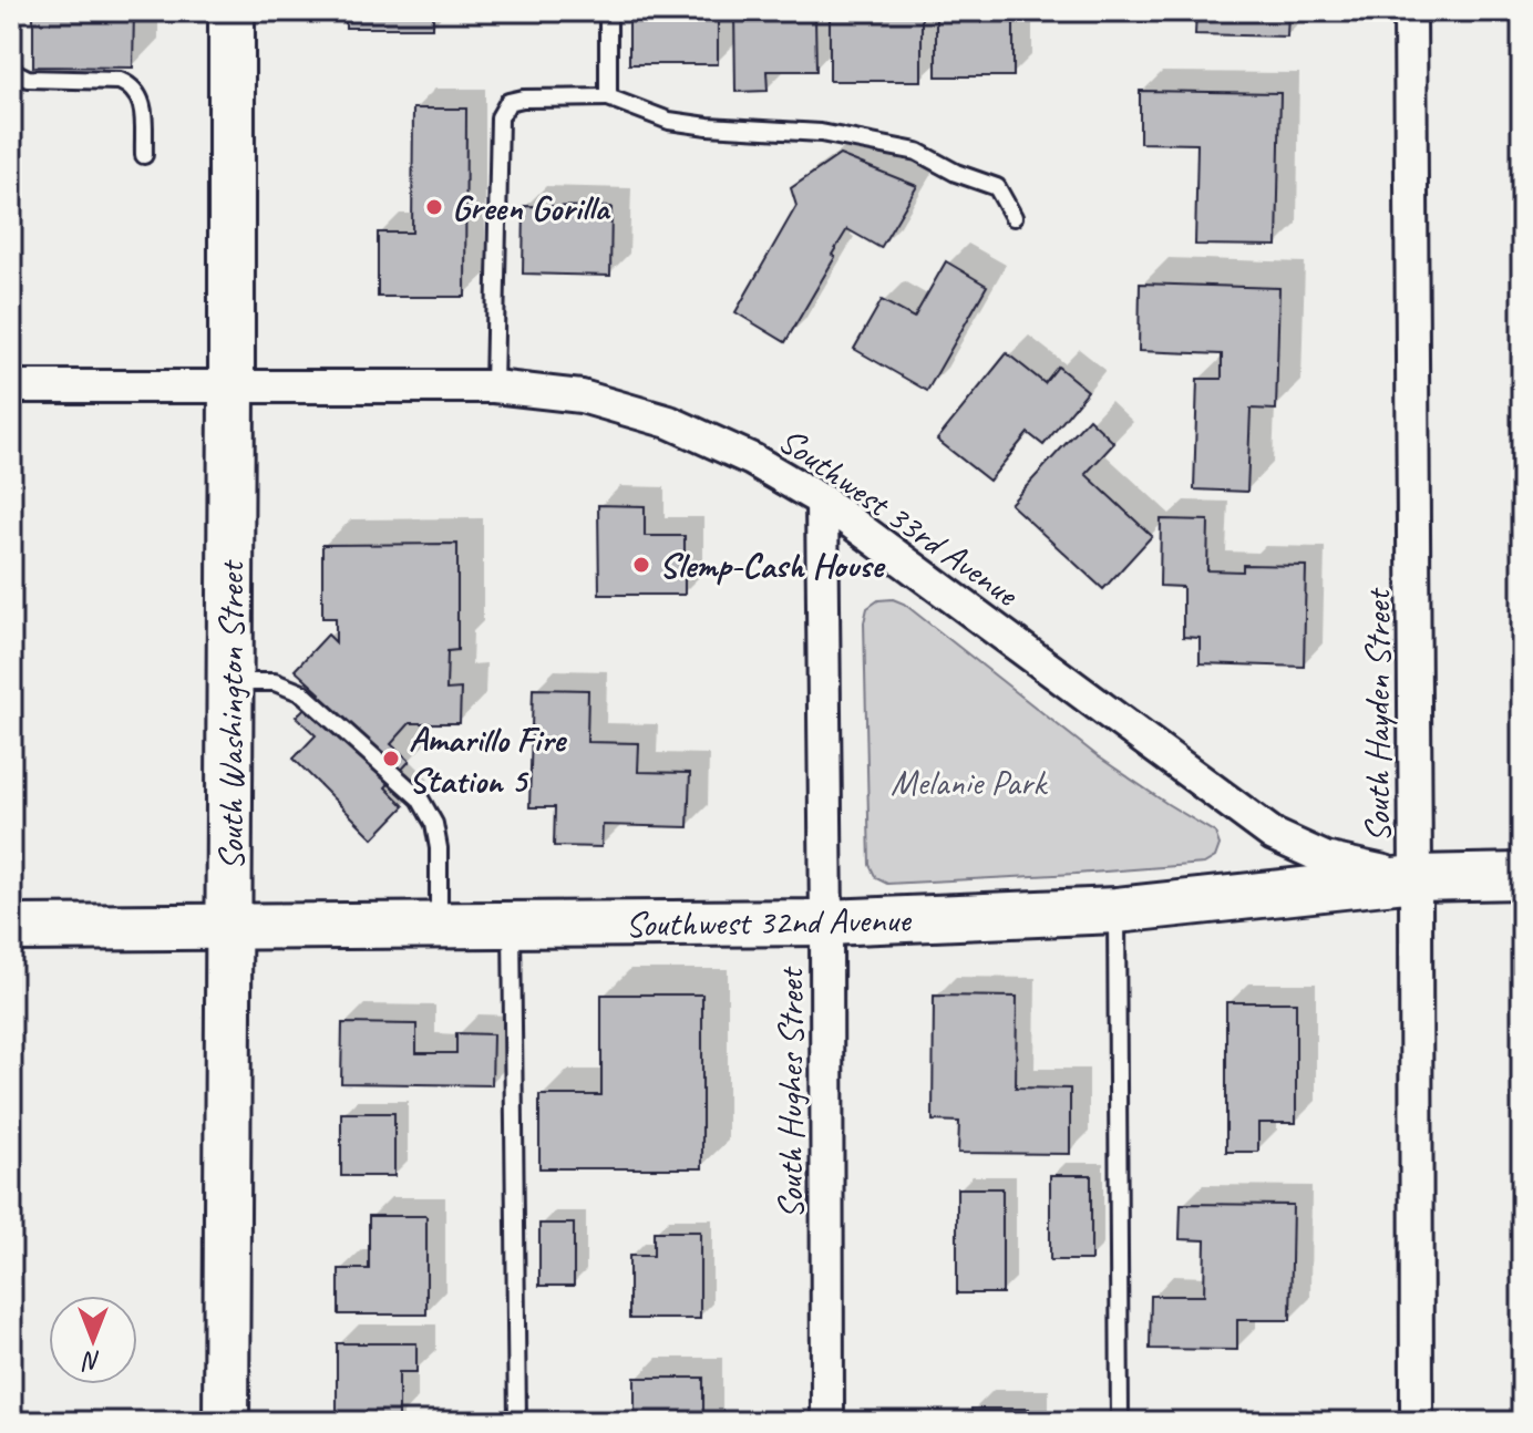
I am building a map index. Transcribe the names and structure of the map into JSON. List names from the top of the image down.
{
  "streets": {
    "street": [
      "Southwest 33rd Avenue",
      "South Washington Street",
      "South Hayden Street",
      "Southwest 32nd Avenue",
      "South Hughes Street"
    ]
  },
  "crossings": [
    ["Southwest 33rd Avenue", "South Washington Street"],
    ["Southwest 33rd Avenue", "South Hayden Street"],
    ["Southwest 33rd Avenue", "Southwest 32nd Avenue"],
    ["Southwest 33rd Avenue", "South Hughes Street"],
    ["South Washington Street", "Southwest 32nd Avenue"],
    ["South Hayden Street", "Southwest 32nd Avenue"],
    ["Southwest 32nd Avenue", "South Hughes Street"]
  ],
  "parks": ["Melanie Park"],
  "places": ["Green Gorilla", "Slemp-Cash House", "Amarillo Fire Station 5"],
  "north": "bottom"
}
